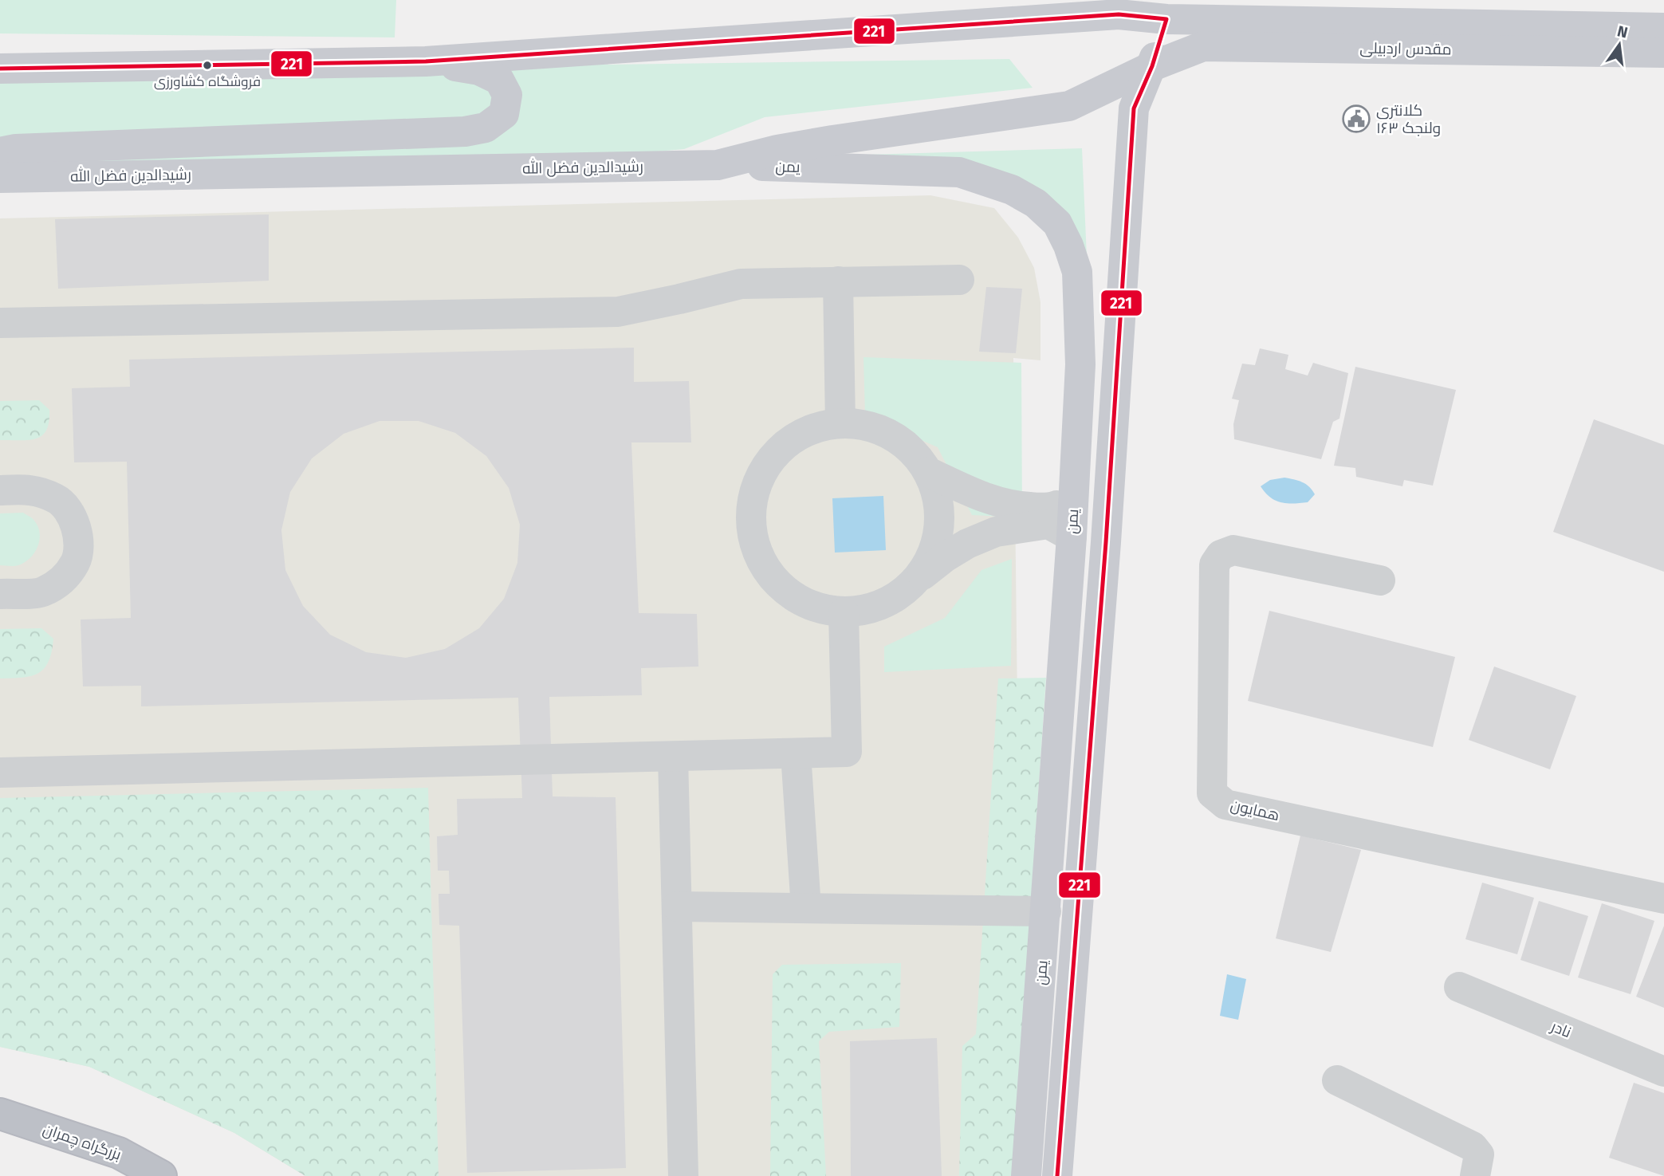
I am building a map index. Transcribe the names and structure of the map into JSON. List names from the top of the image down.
{
  "streets": {
    "highway": ["بزرگراه چمران"],
    "main road": ["مقدس اردبیلی", "یمن", "رشیدالدین فضل الله"],
    "street": ["همایون", "نادر"]
  },
  "crossings": [
    ["مقدس اردبیلی", "یمن"],
    ["مقدس اردبیلی", "رشیدالدین فضل الله"],
    ["یمن", "رشیدالدین فضل الله"]
  ],
  "places": {
    "other": ["فروشگاه کشاورزی"],
    "public building": ["کلانتری ۱۶۳ ولنجک"]
  },
  "lines": ["transit line 221"],
  "north": "top"
}
